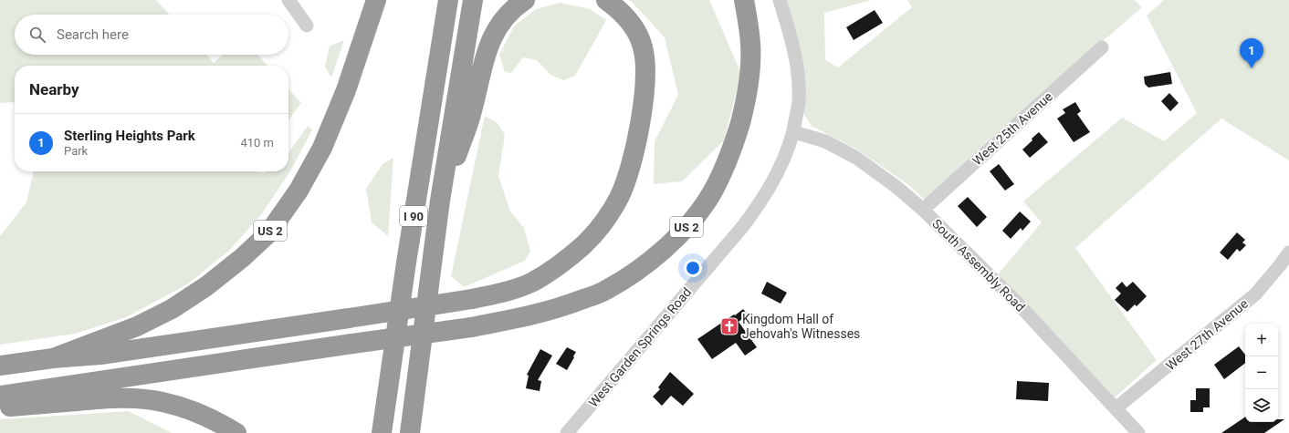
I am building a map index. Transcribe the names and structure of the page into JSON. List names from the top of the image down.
{
  "streets": {
    "highway": ["I 90", "US 2"],
    "street": [
      "West 25th Avenue",
      "South Assembly Road",
      "West 27th Avenue",
      "West Garden Springs Road"
    ]
  },
  "crossings": [
    ["West 25th Avenue", "South Assembly Road"],
    ["South Assembly Road", "West 27th Avenue"],
    ["South Assembly Road", "West Garden Springs Road"]
  ],
  "places": {
    "church": ["Kingdom Hall of Jehovah's Witnesses"]
  },
  "page": {
    "search": "Search here",
    "pins": "1",
    "heading": "Nearby",
    "list": [
      {
        "mark": "1",
        "name": "Sterling Heights Park",
        "note": "Park",
        "value": "410 m"
      }
    ],
    "map_buttons": ["+", "−"]
  }
}
